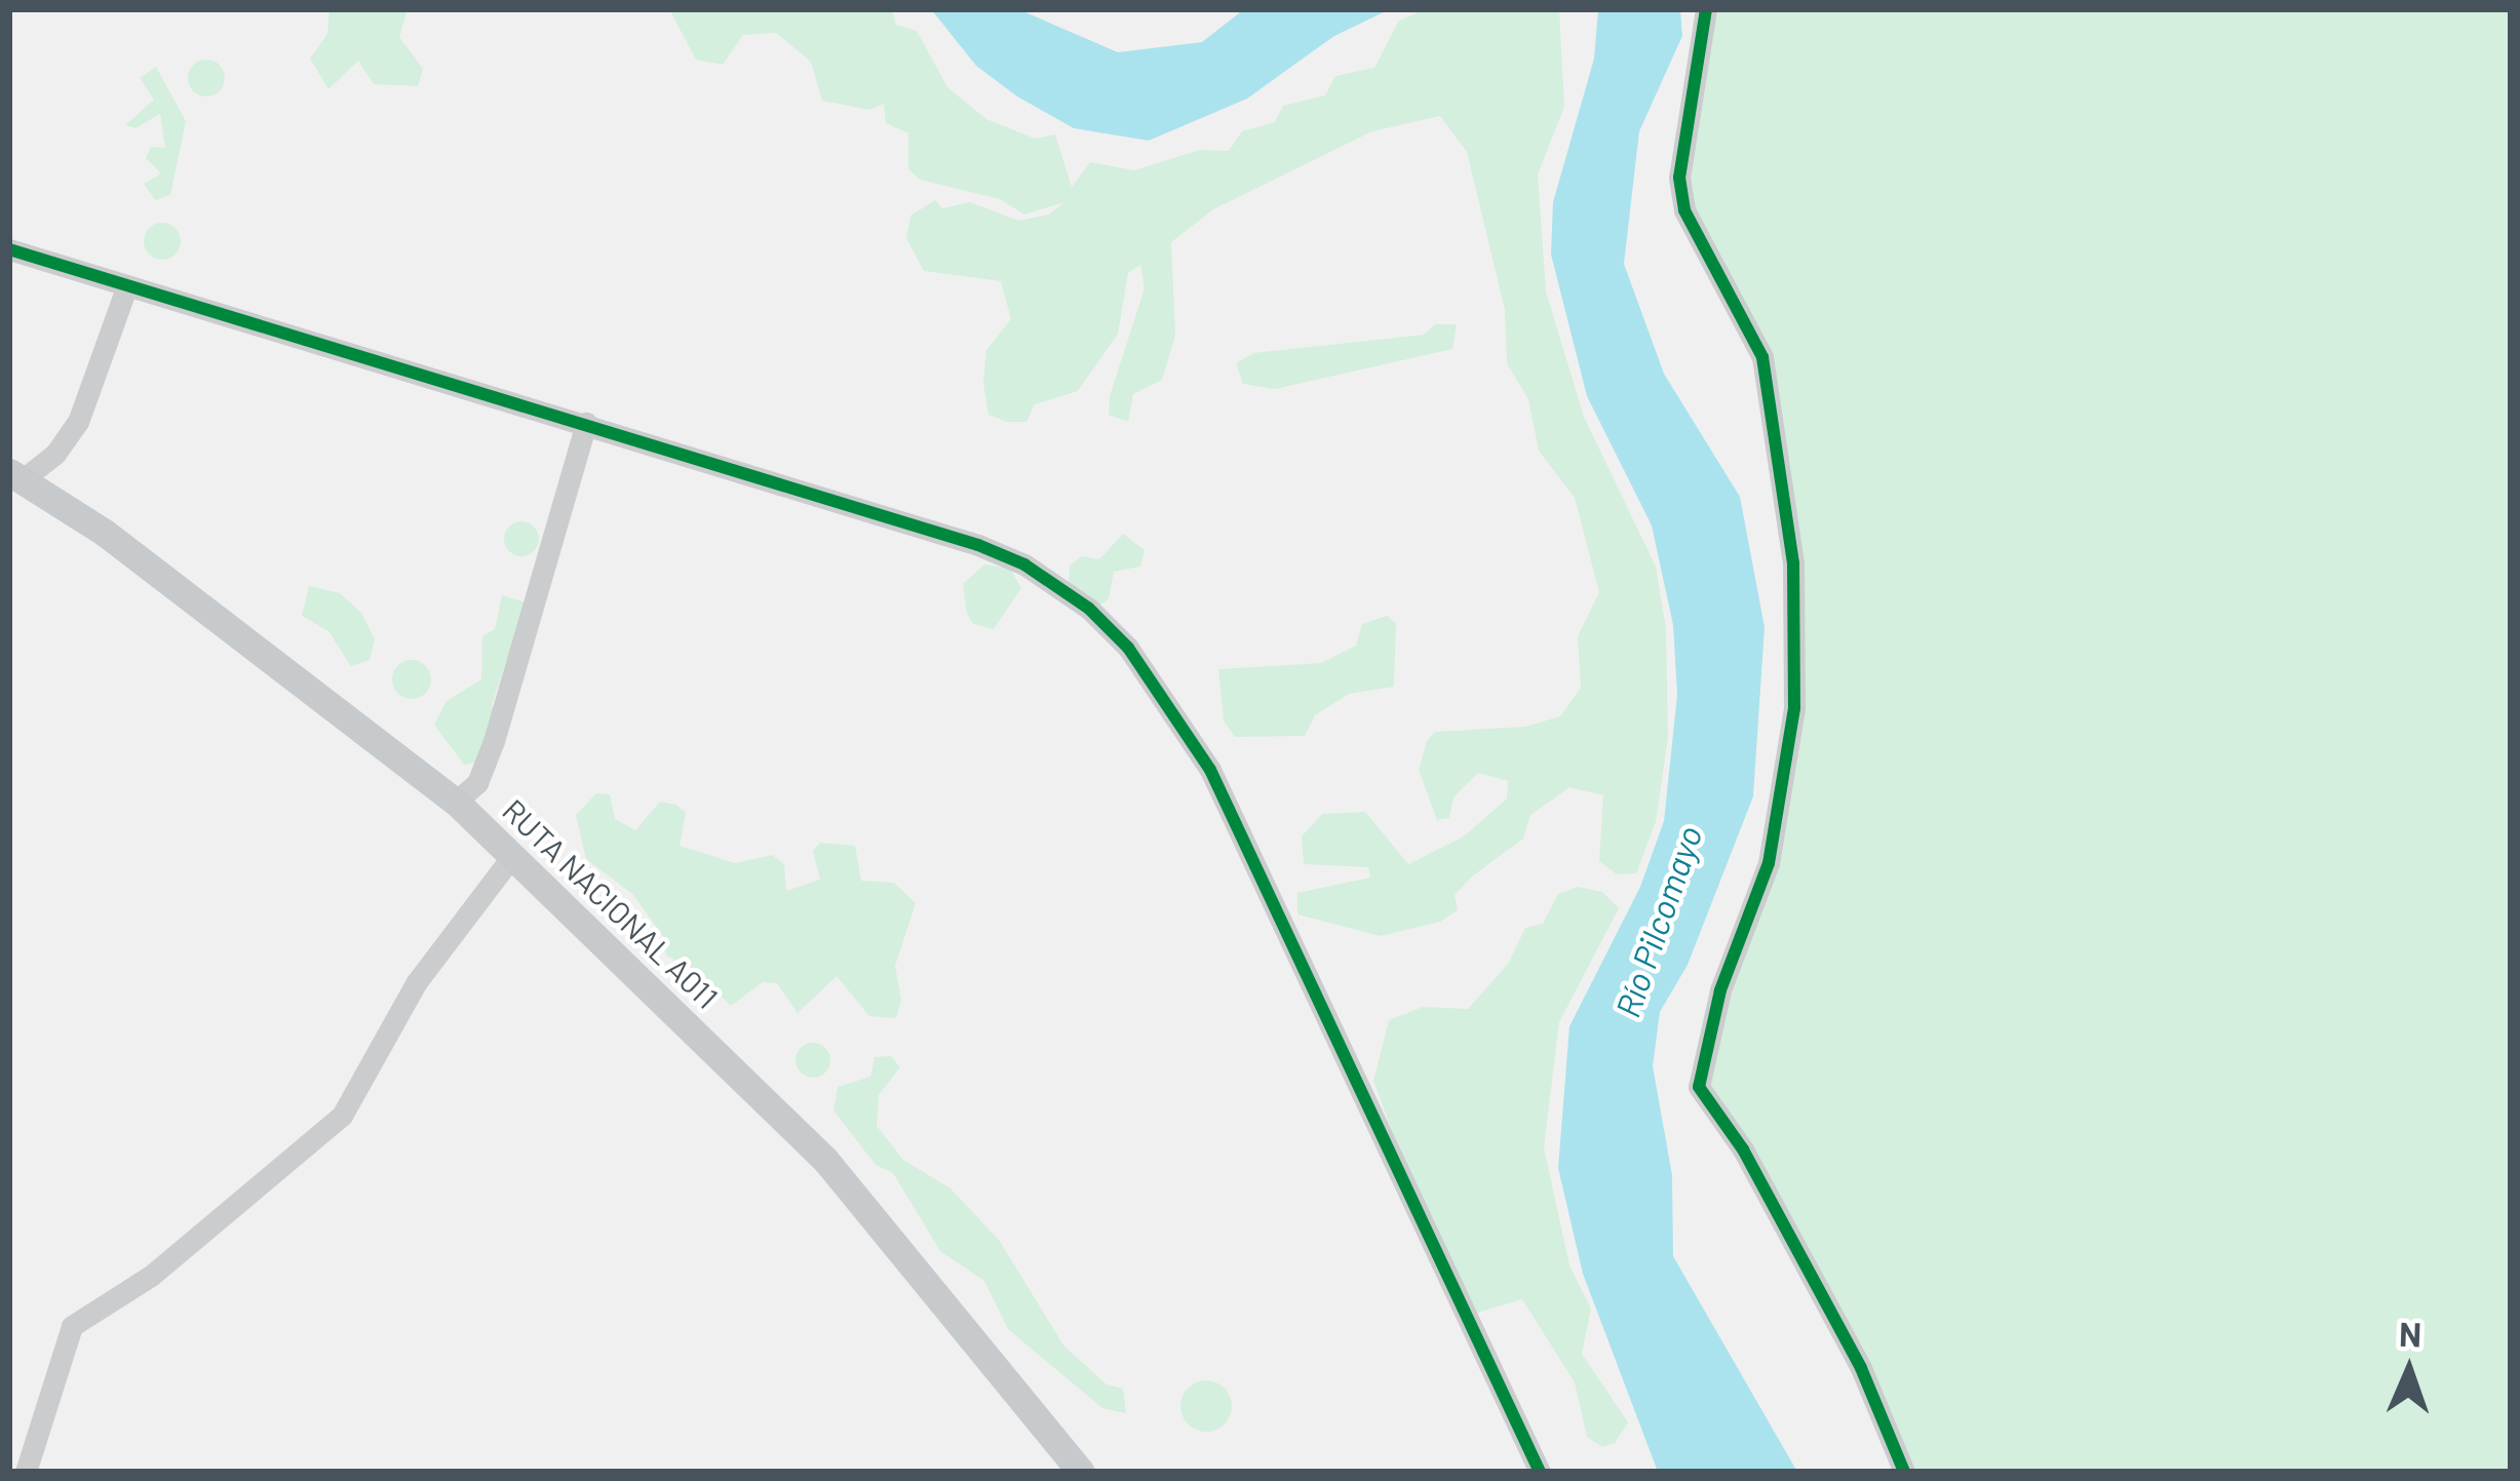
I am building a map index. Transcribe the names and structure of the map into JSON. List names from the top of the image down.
{
  "streets": {
    "main road": ["RUTA NACIONAL A011"]
  },
  "water": ["Río Pilcomayo"],
  "north": "top"
}
